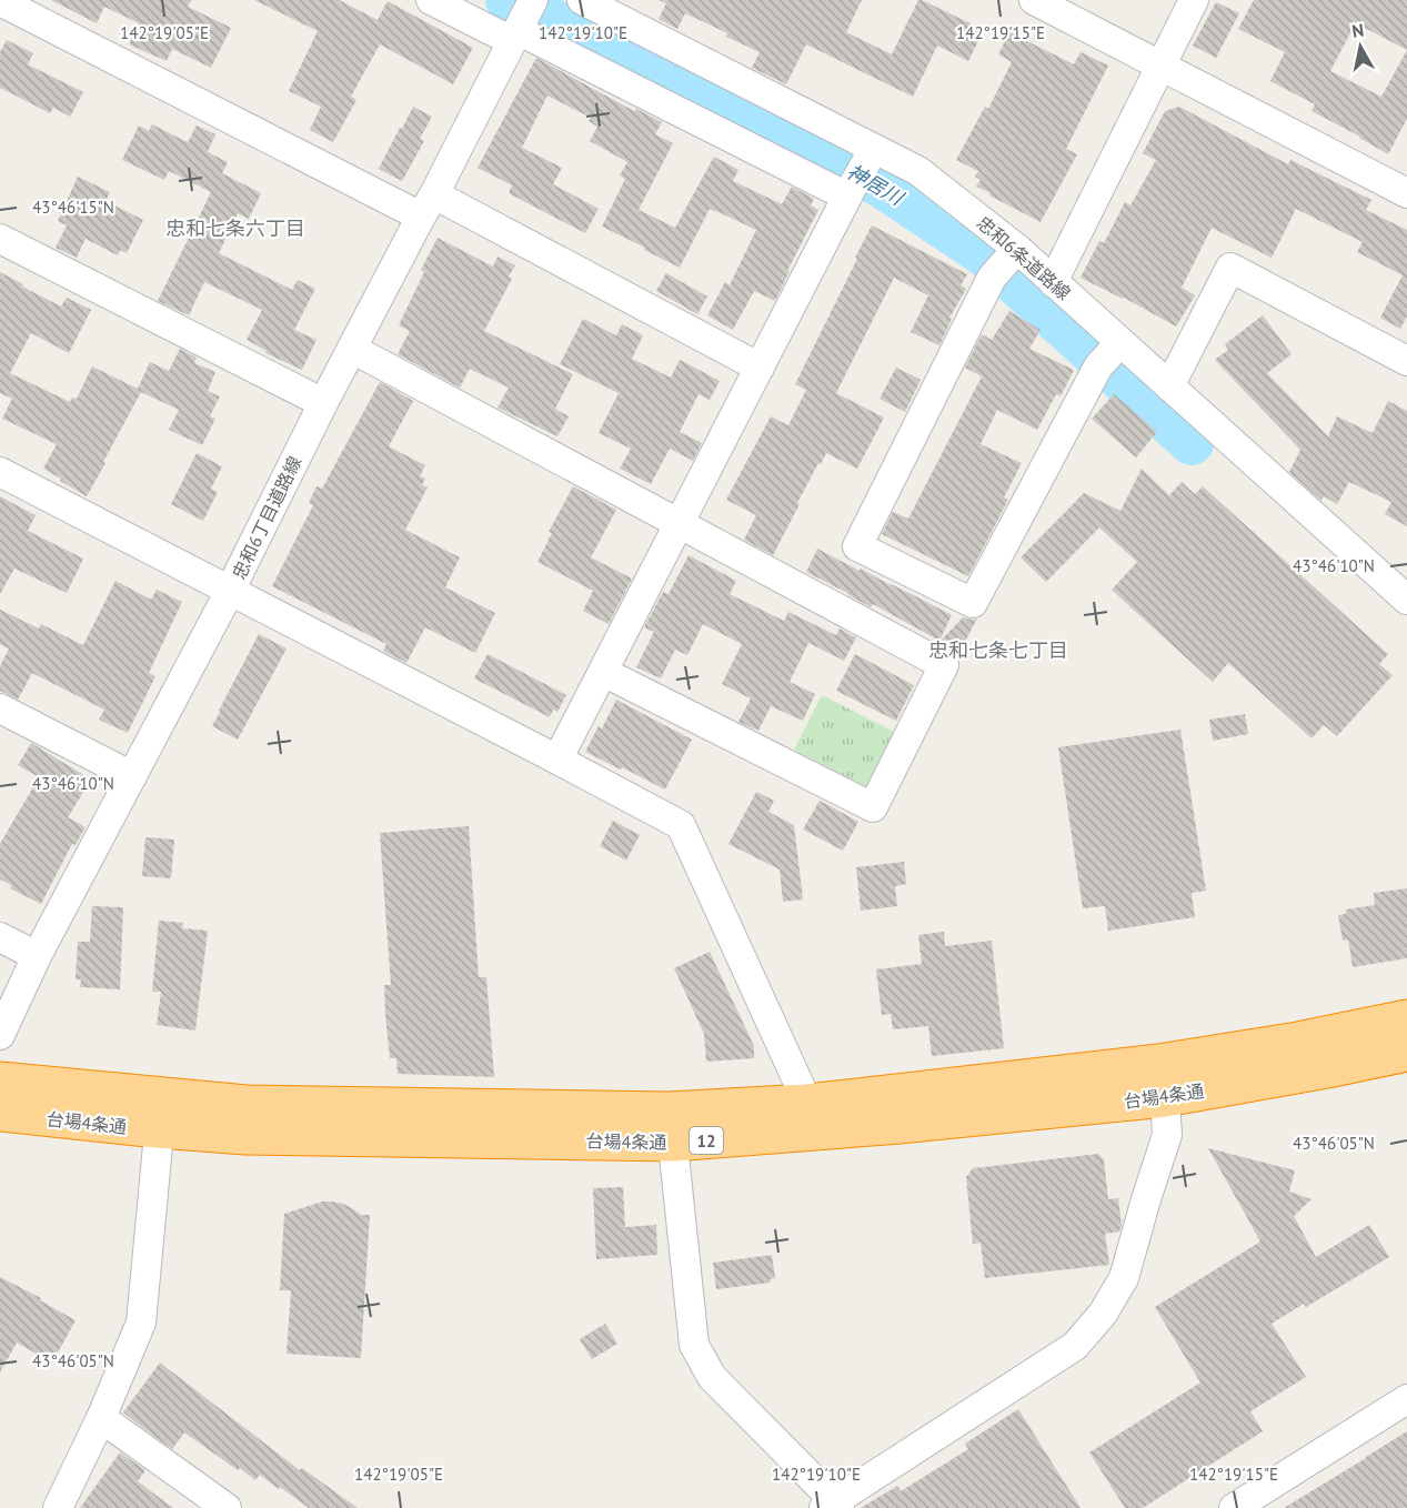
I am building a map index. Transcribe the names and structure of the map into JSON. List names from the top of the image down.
{
  "streets": {
    "highway": ["台場4条通", "12"],
    "street": ["忠和6条道路線", "忠和6丁目道路線"]
  },
  "districts": ["忠和七条六丁目", "忠和七条七丁目"],
  "water": ["神居川"],
  "north": "top",
  "coordinates": [
    "142°19'05\"E",
    "142°19'10\"E",
    "142°19'15\"E",
    "43°46'15\"N",
    "43°46'10\"N",
    "43°46'05\"N"
  ]
}
